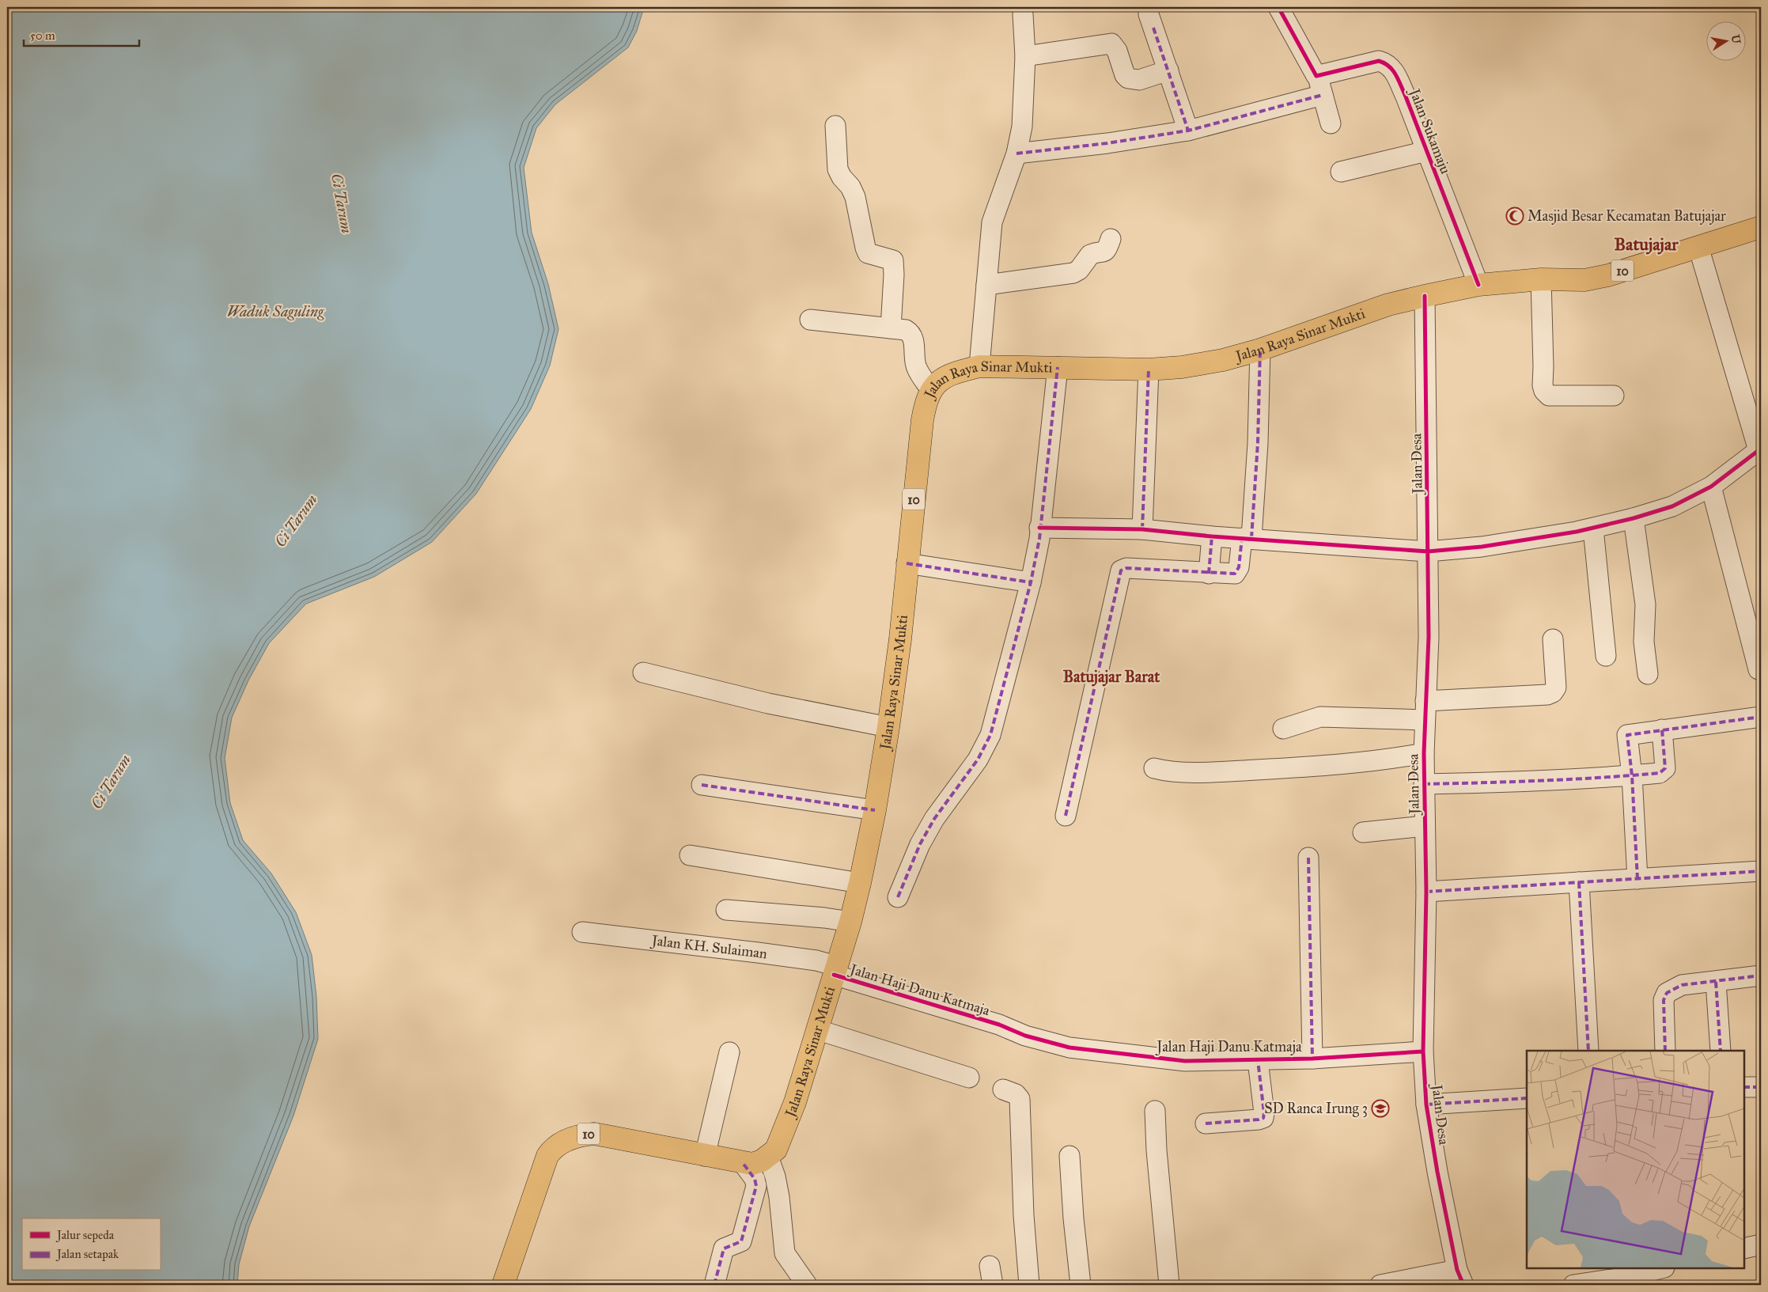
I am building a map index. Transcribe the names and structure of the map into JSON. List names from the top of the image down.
{
  "streets": {
    "highway": ["10", "Jalan Raya Sinar Mukti"],
    "street": [
      "Jalan Sukamaju",
      "Jalan Desa",
      "Jalan KH. Sulaiman",
      "Jalan Haji Danu Katmaja"
    ]
  },
  "crossings": [
    ["Jalan Sukamaju", "10"],
    ["Jalan Sukamaju", "Jalan Raya Sinar Mukti"],
    ["10", "Jalan Raya Sinar Mukti"],
    ["Jalan Raya Sinar Mukti", "Jalan Desa"],
    ["Jalan Raya Sinar Mukti", "Jalan KH. Sulaiman"],
    ["Jalan Raya Sinar Mukti", "Jalan Haji Danu Katmaja"],
    ["Jalan Desa", "Jalan Haji Danu Katmaja"],
    ["Jalan KH. Sulaiman", "Jalan Haji Danu Katmaja"]
  ],
  "districts": ["Batujajar", "Batujajar Barat"],
  "water": ["Ci Tarum", "Waduk Saguling"],
  "places": {
    "mosque": ["Masjid Besar Kecamatan Batujajar"],
    "school or university": ["SD Ranca Irung 3"]
  },
  "legend": ["Jalur sepeda", "Jalan setapak"],
  "scale_bar": "50 m",
  "north": "right"
}
